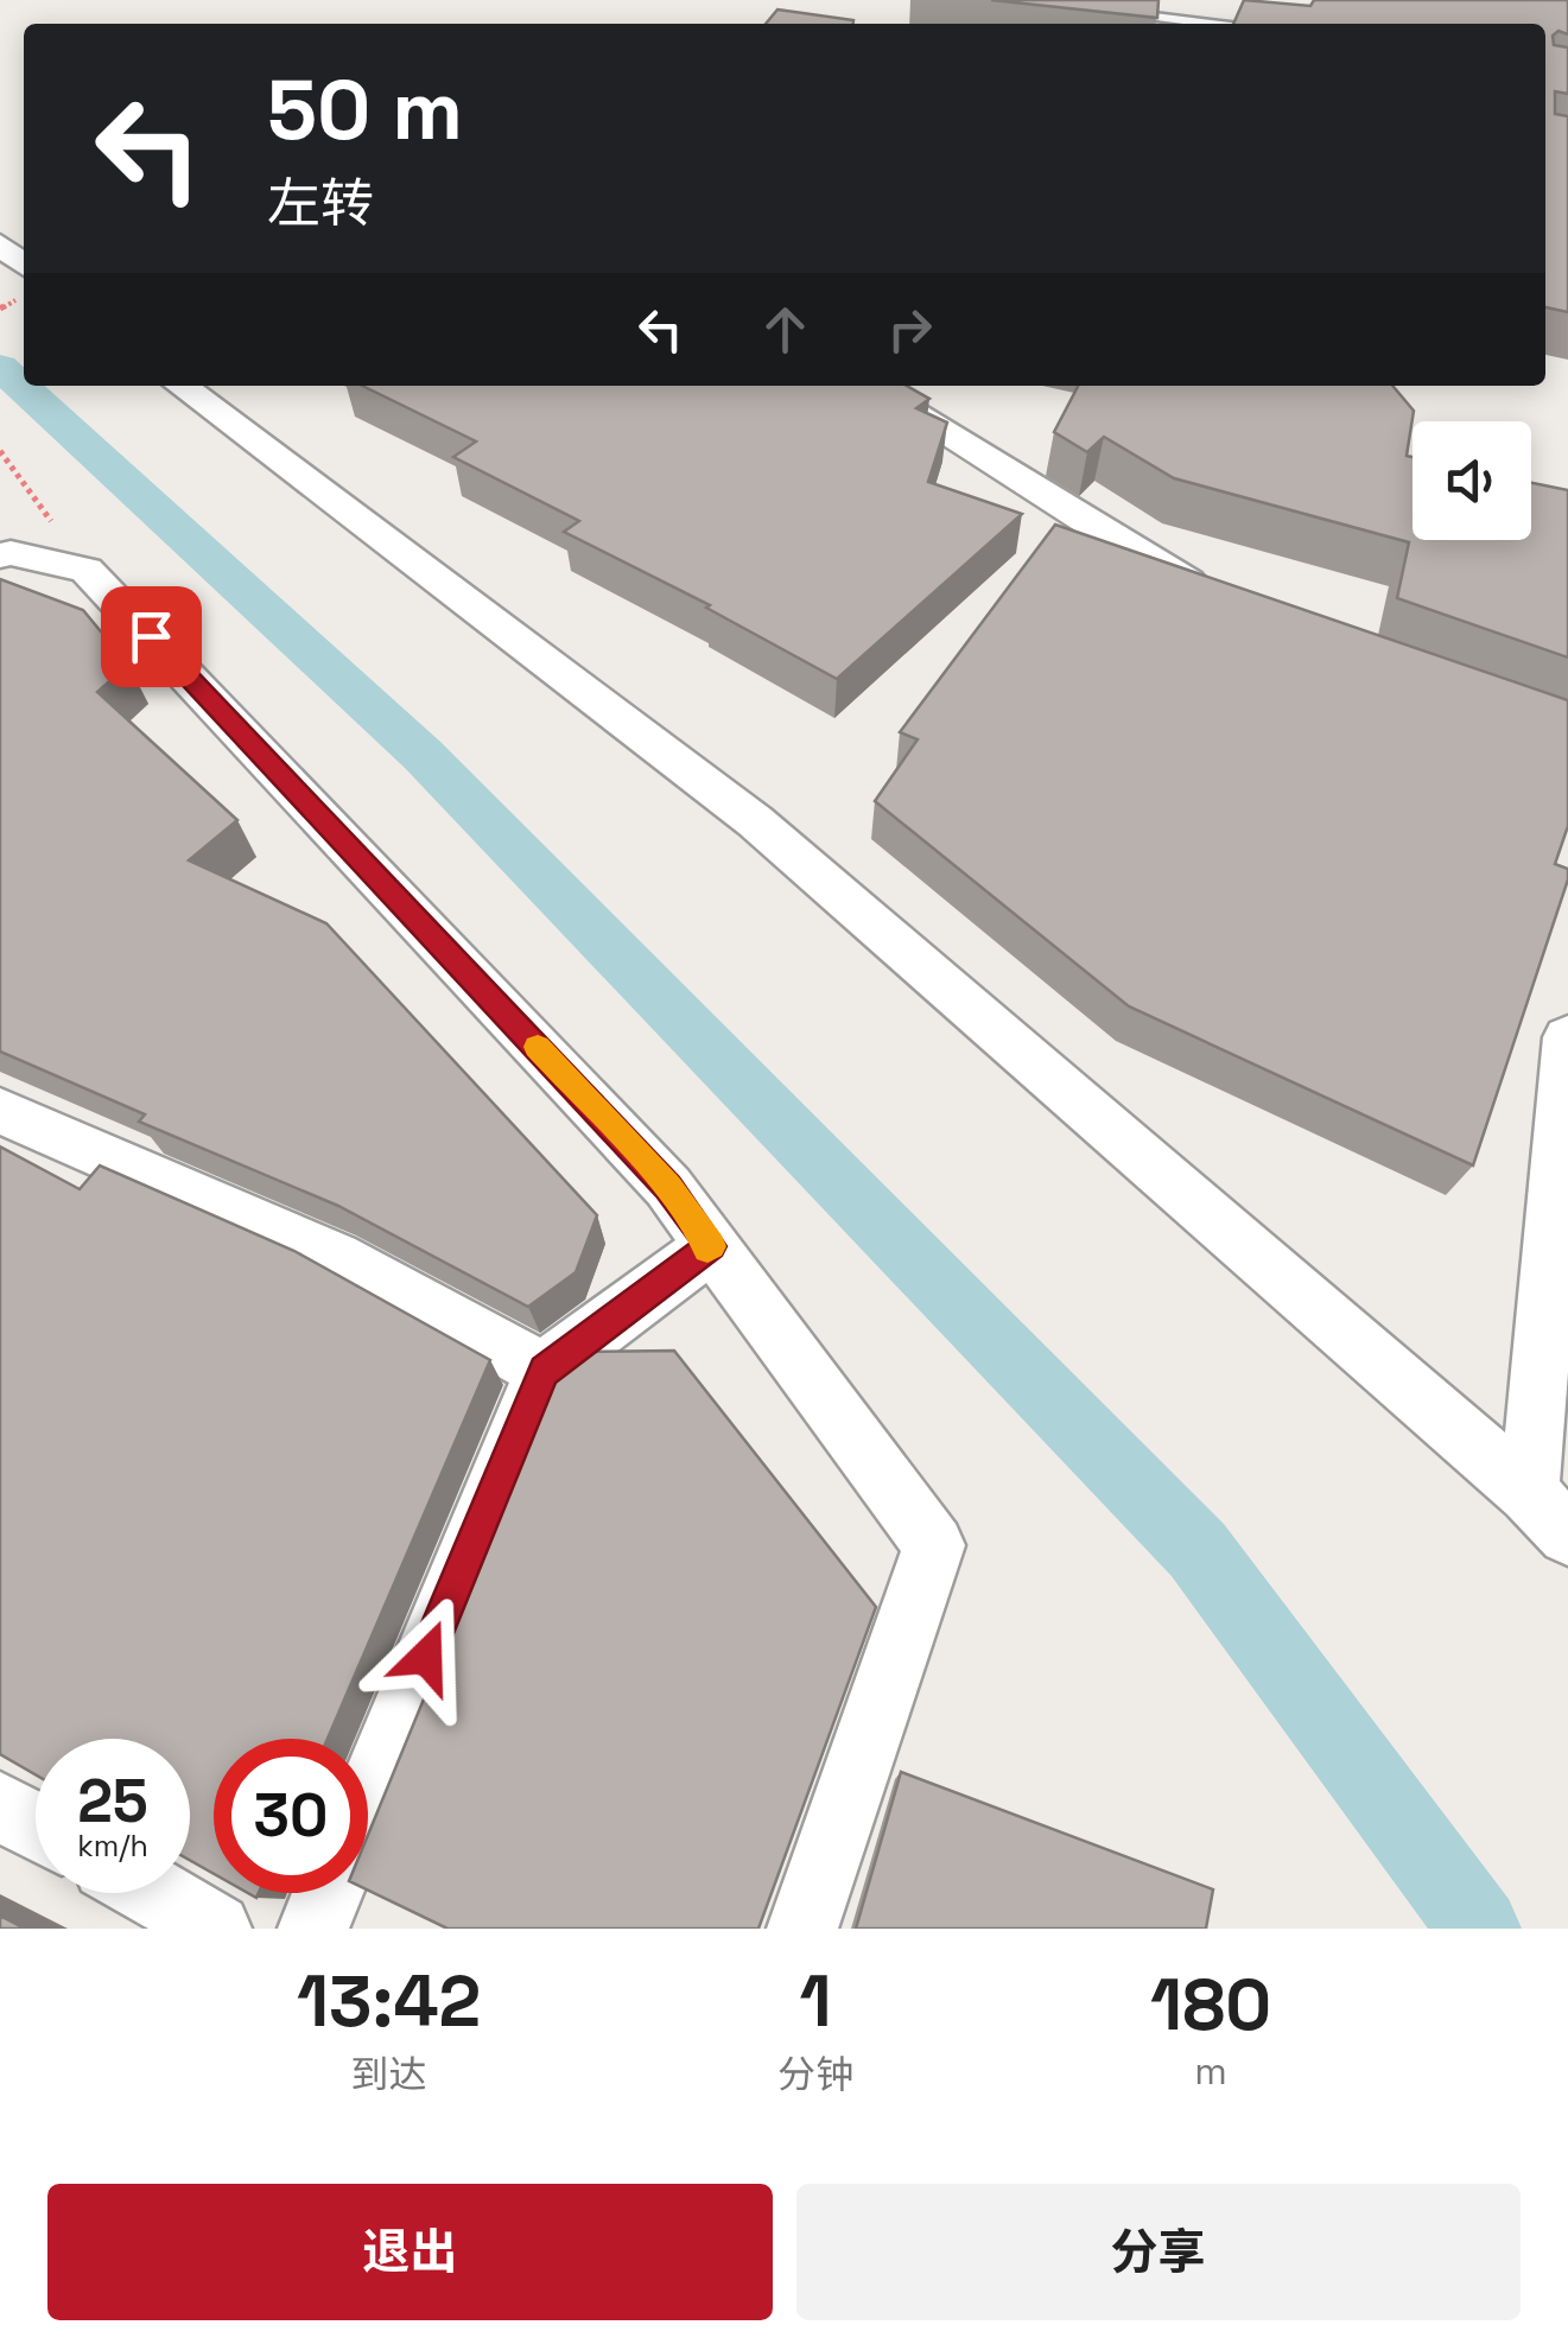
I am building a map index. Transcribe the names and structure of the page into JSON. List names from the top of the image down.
{
  "page": {
    "turn": ["50 m", "左转"],
    "speed": "25 km/h",
    "limit": "30",
    "eta": [
      "13:42",
      "到达",
      "1",
      "分钟",
      "180",
      "m"
    ],
    "buttons": ["退出", "分享"]
  }
}
